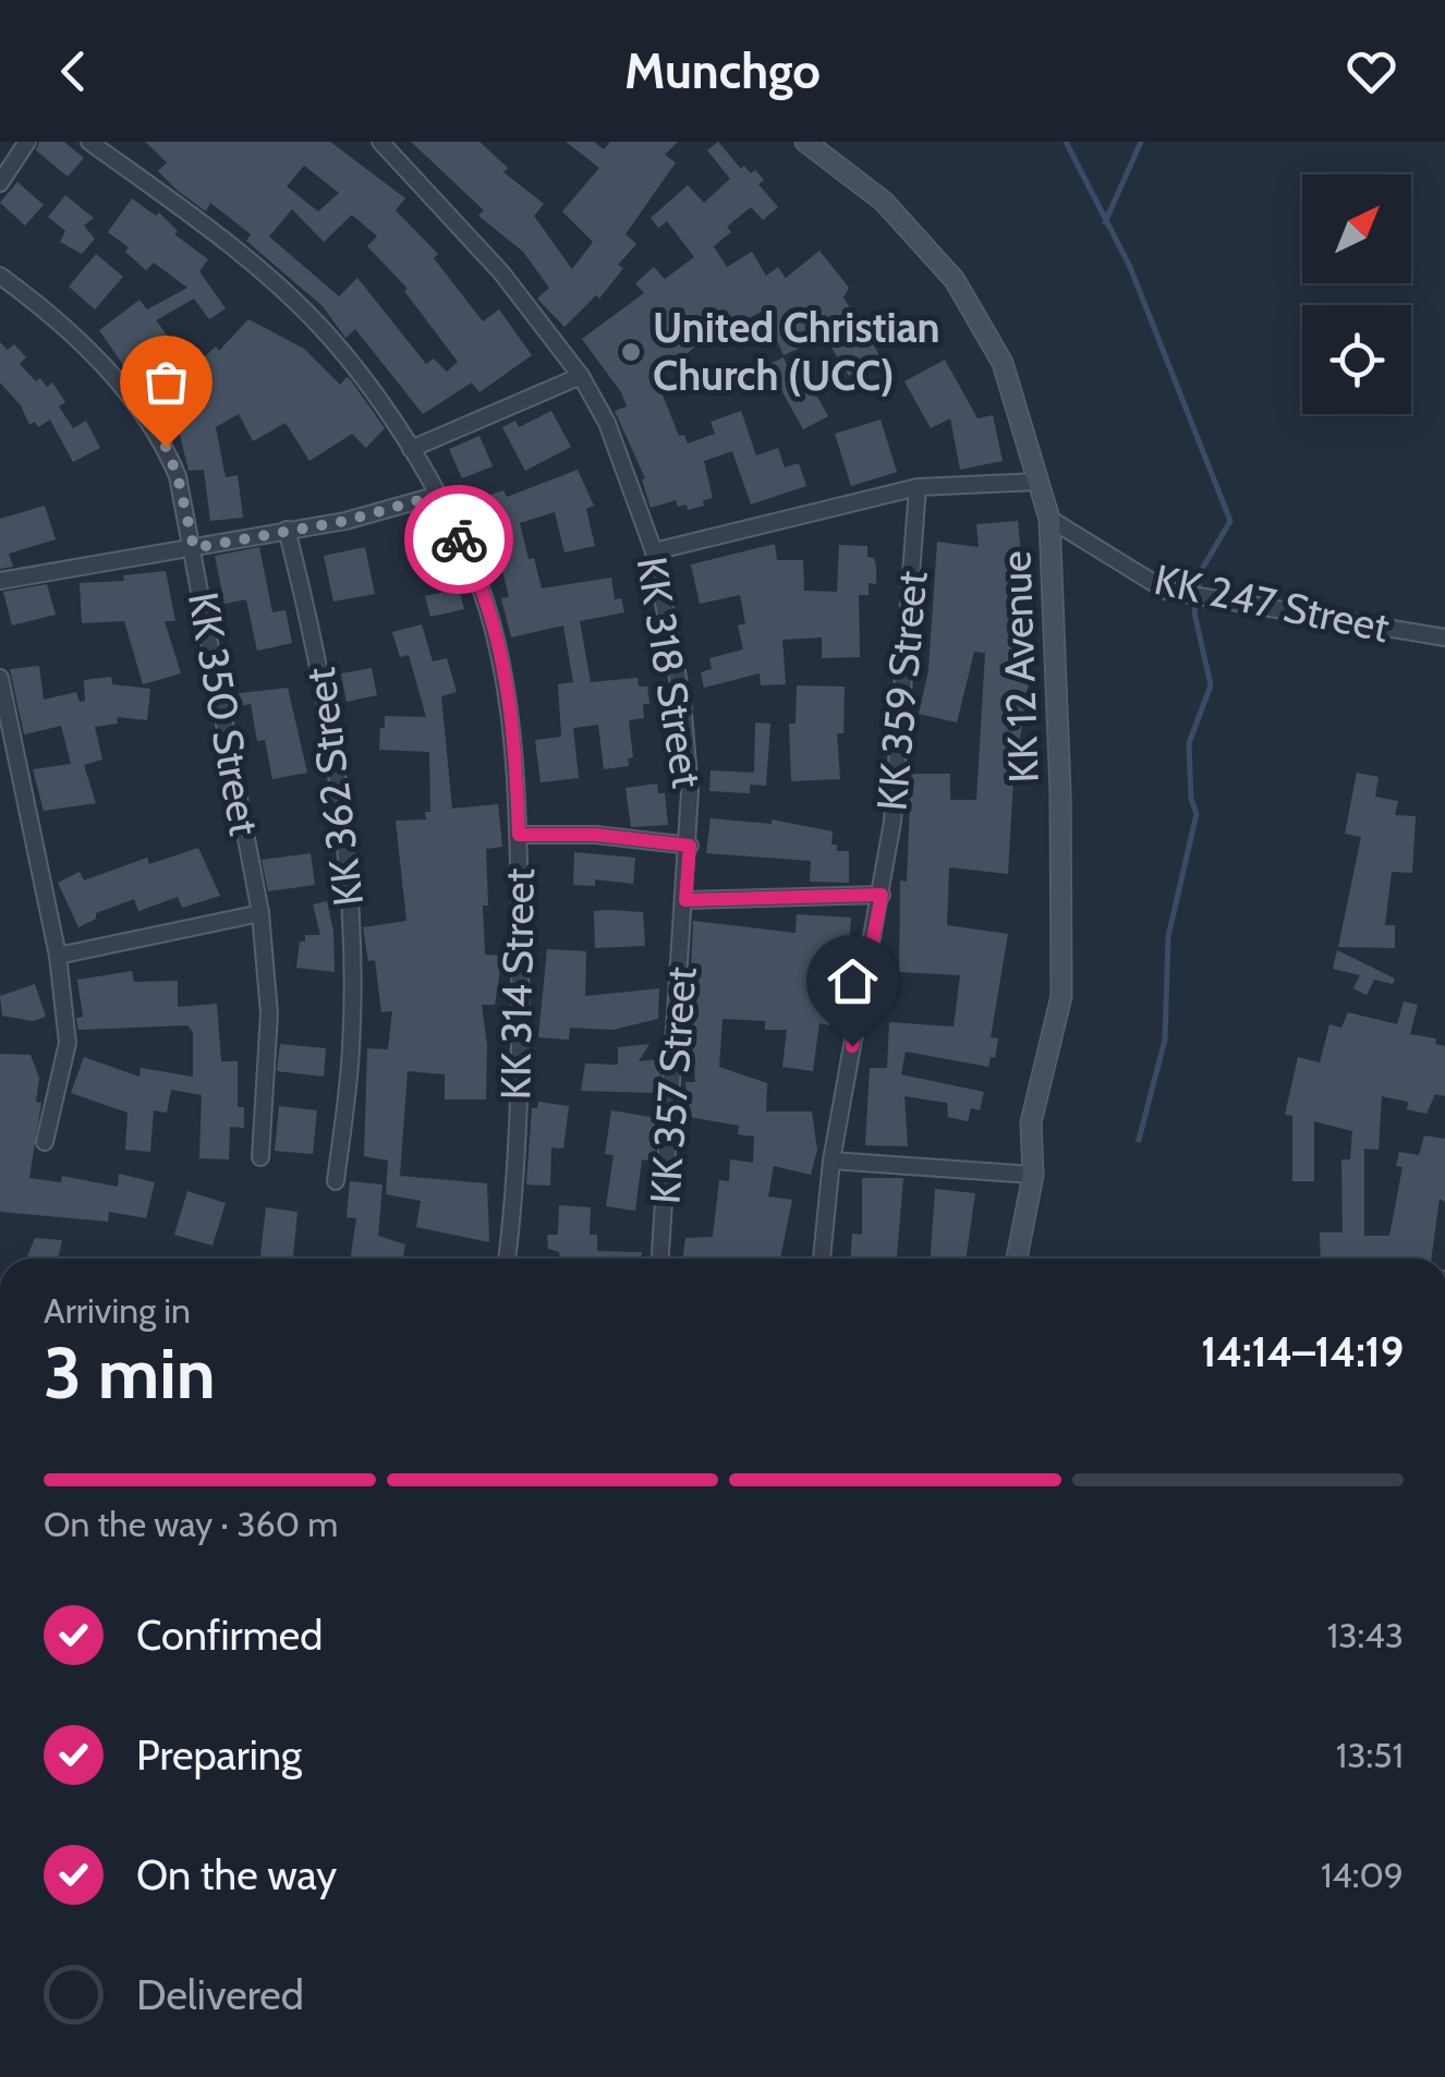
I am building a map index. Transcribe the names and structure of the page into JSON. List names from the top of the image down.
{
  "streets": {
    "main road": ["KK 12 Avenue"],
    "street": [
      "KK 247 Street",
      "KK 318 Street",
      "KK 359 Street",
      "KK 350 Street",
      "KK 362 Street",
      "KK 314 Street",
      "KK 357 Street"
    ]
  },
  "crossings": [
    ["KK 247 Street", "KK 12 Avenue"],
    ["KK 318 Street", "KK 357 Street"]
  ],
  "places": ["United Christian Church (UCC)"],
  "north": "top right",
  "page": {
    "header": "Munchgo",
    "heading": ["3 min", "Arriving in", "14:14–14:19"],
    "bar": "On the way · 360 m",
    "list": [
      ["Confirmed", "13:43"],
      ["Preparing", "13:51"],
      ["On the way", "14:09"],
      "Delivered"
    ]
  }
}
